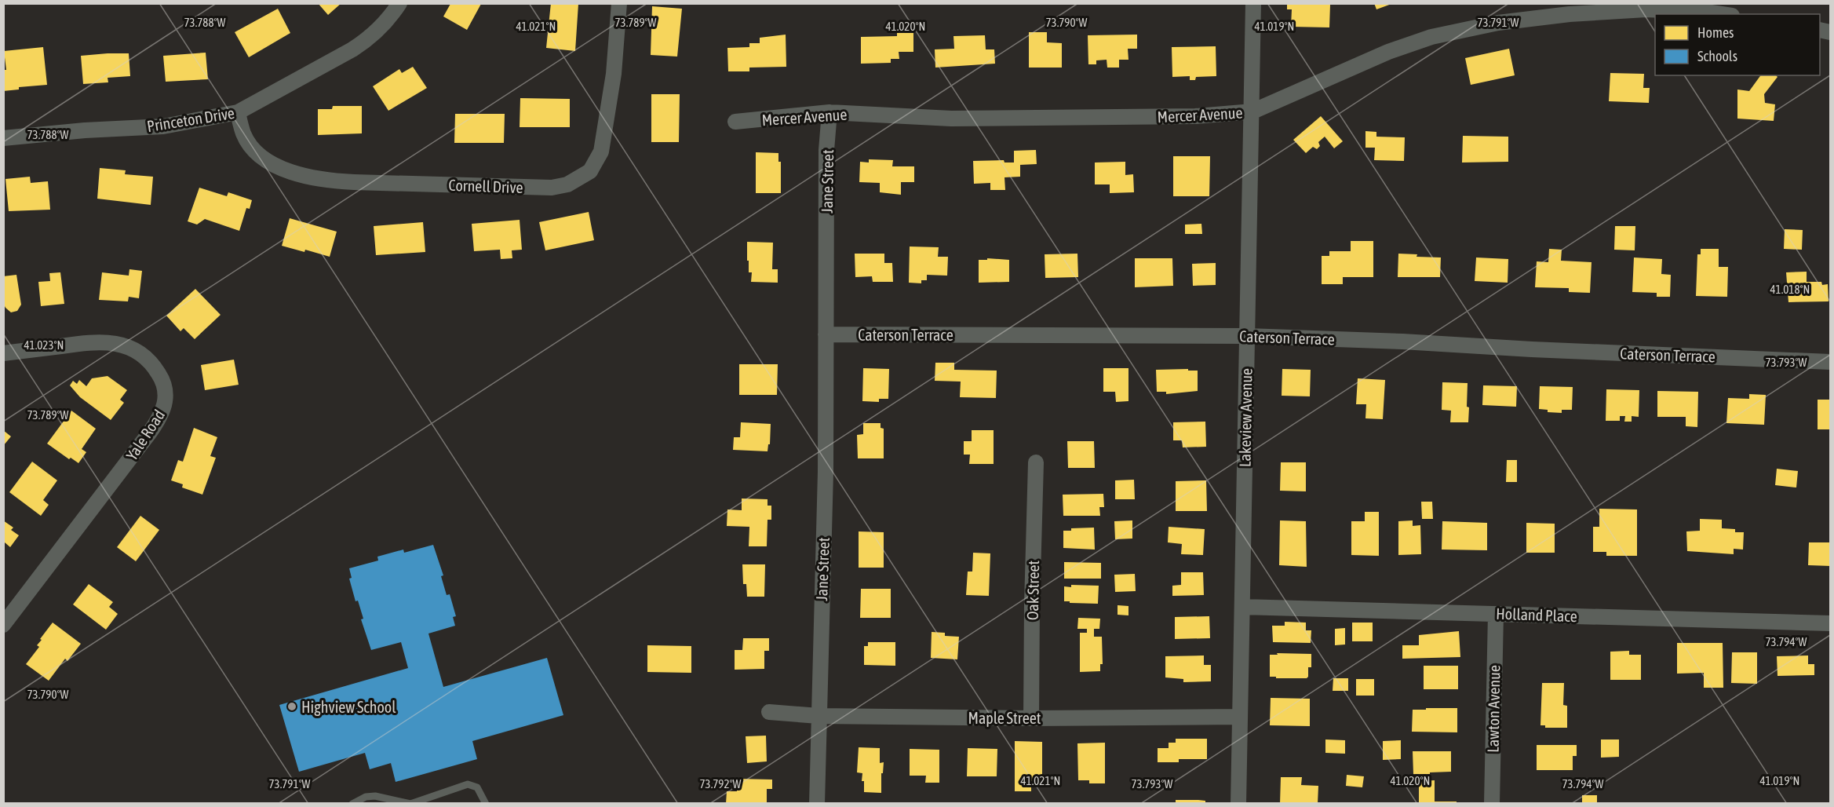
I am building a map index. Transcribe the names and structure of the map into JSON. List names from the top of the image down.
{
  "streets": {
    "street": [
      "Mercer Avenue",
      "Princeton Drive",
      "Jane Street",
      "Cornell Drive",
      "Caterson Terrace",
      "Lakeview Avenue",
      "Yale Road",
      "Oak Street",
      "Holland Place",
      "Lawton Avenue",
      "Maple Street"
    ]
  },
  "crossings": [
    ["Mercer Avenue", "Jane Street"],
    ["Mercer Avenue", "Lakeview Avenue"],
    ["Princeton Drive", "Cornell Drive"],
    ["Jane Street", "Caterson Terrace"],
    ["Jane Street", "Maple Street"],
    ["Caterson Terrace", "Lakeview Avenue"],
    ["Lakeview Avenue", "Holland Place"],
    ["Lakeview Avenue", "Maple Street"],
    ["Oak Street", "Maple Street"],
    ["Holland Place", "Lawton Avenue"]
  ],
  "places": ["Highview School"],
  "legend": ["Homes", "Schools"],
  "coordinates": [
    "73.788°W",
    "73.789°W",
    "73.790°W",
    "73.791°W",
    "41.021°N",
    "41.020°N",
    "41.019°N",
    "41.018°N",
    "41.023°N",
    "73.793°W",
    "73.794°W",
    "73.792°W"
  ]
}
